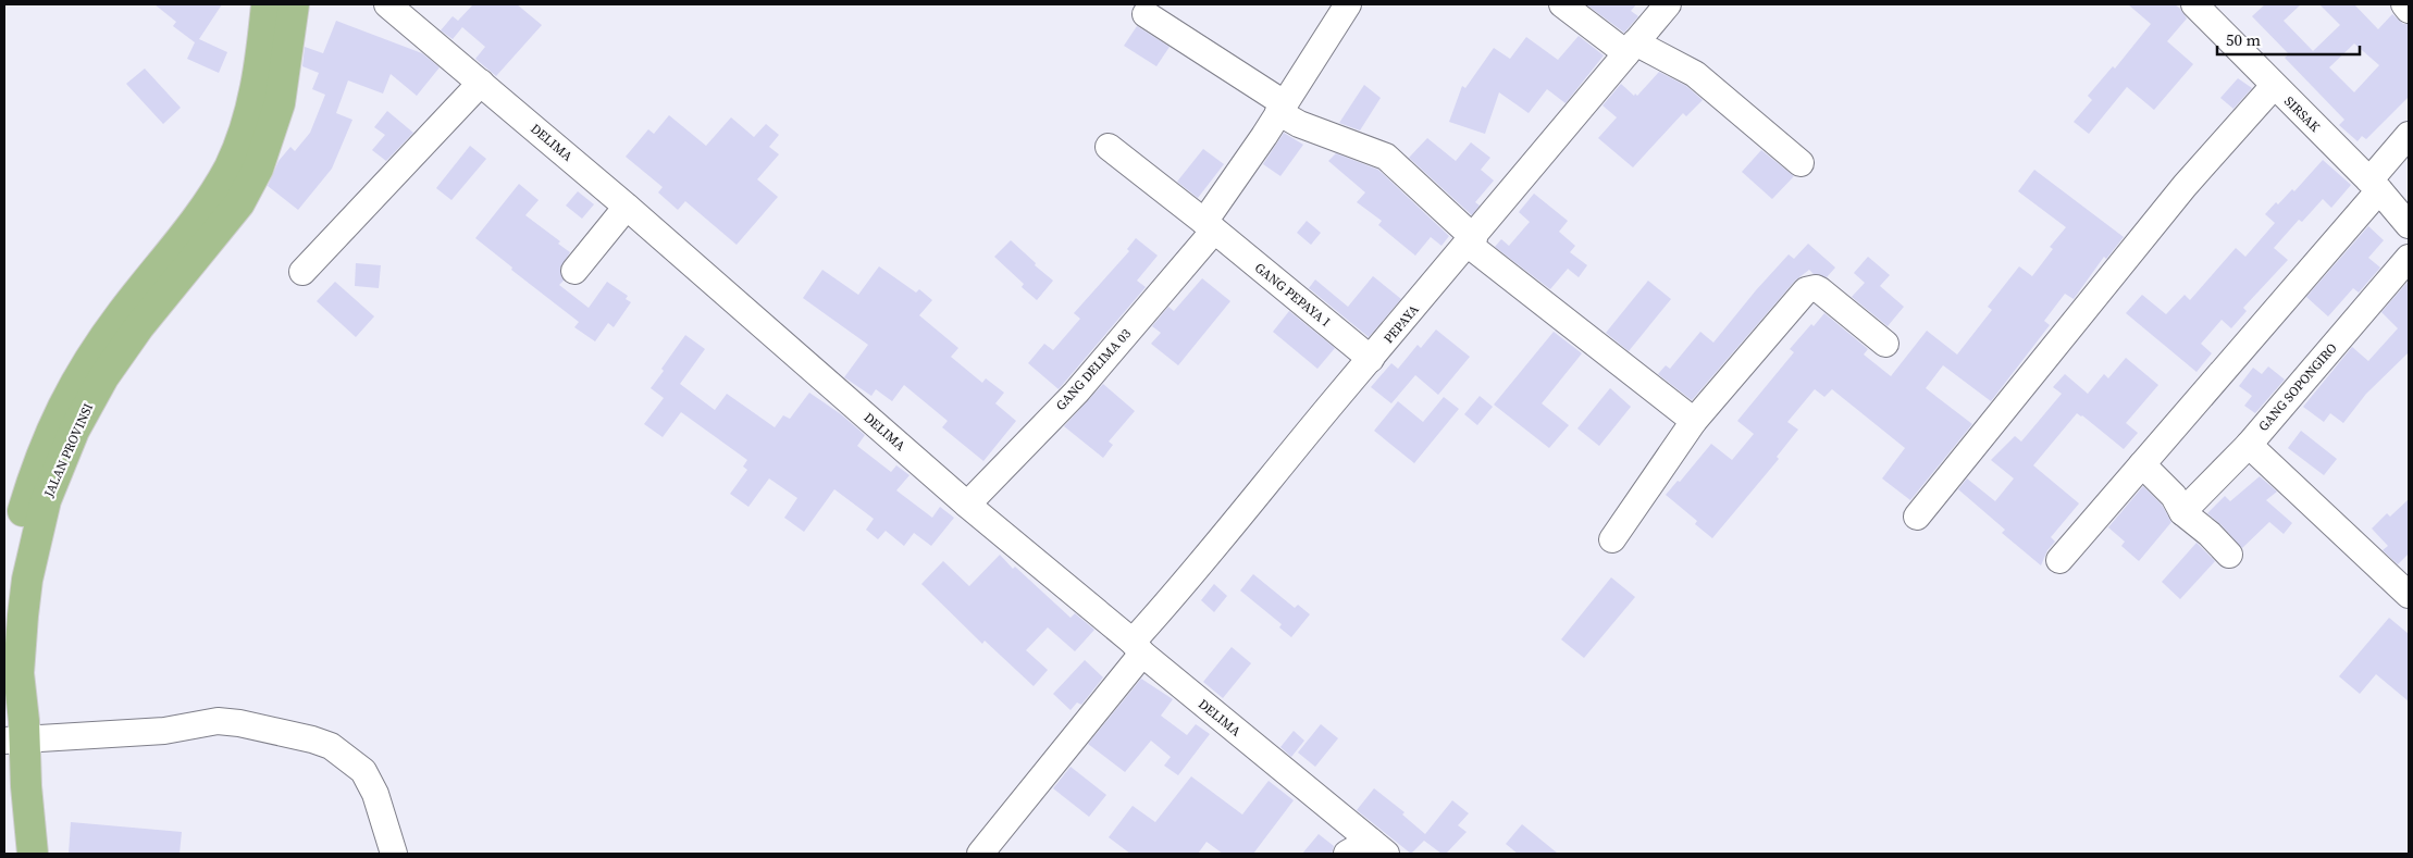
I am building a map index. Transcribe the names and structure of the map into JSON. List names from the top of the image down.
{
  "streets": {
    "main road": ["JALAN PROVINSI"],
    "street": [
      "SIRSAK",
      "DELIMA",
      "GANG PEPAYA I",
      "PEPAYA",
      "GANG DELIMA 03",
      "GANG SOPONGIRO"
    ]
  },
  "crossings": [
    ["DELIMA", "PEPAYA"],
    ["DELIMA", "GANG DELIMA 03"],
    ["GANG PEPAYA I", "PEPAYA"],
    ["GANG PEPAYA I", "GANG DELIMA 03"]
  ],
  "scale_bar": "50 m"
}
